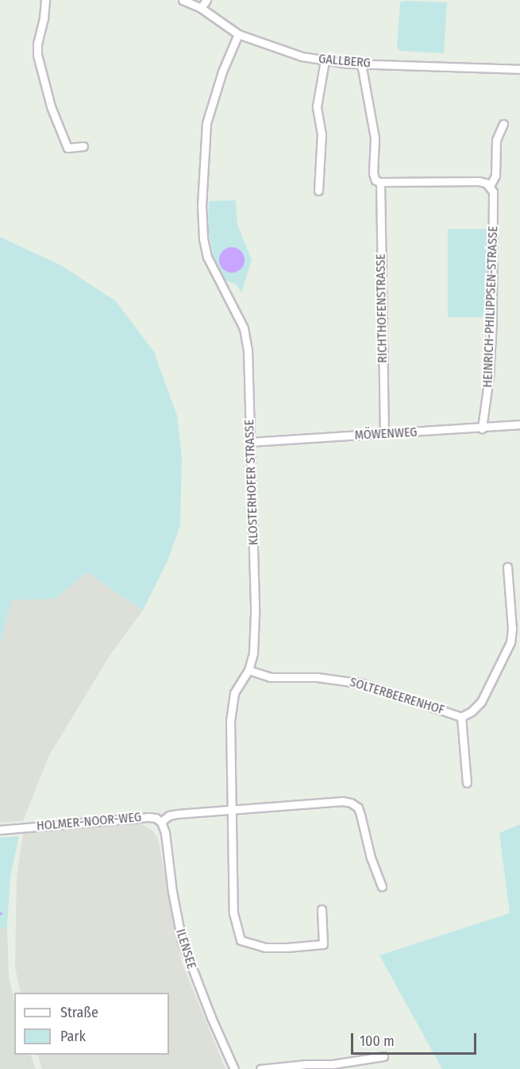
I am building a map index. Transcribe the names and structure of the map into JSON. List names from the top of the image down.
{
  "streets": {
    "street": [
      "GALLBERG",
      "HEINRICH-PHILIPPSEN-STRASSE",
      "RICHTHOFENSTRASSE",
      "MÖWENWEG",
      "KLOSTERHOFER STRASSE",
      "SOLTERBEERENHOF",
      "HOLMER-NOOR-WEG",
      "ILENSEE"
    ]
  },
  "crossings": [
    ["GALLBERG", "KLOSTERHOFER STRASSE"],
    ["HEINRICH-PHILIPPSEN-STRASSE", "MÖWENWEG"],
    ["RICHTHOFENSTRASSE", "MÖWENWEG"],
    ["MÖWENWEG", "KLOSTERHOFER STRASSE"],
    ["KLOSTERHOFER STRASSE", "SOLTERBEERENHOF"],
    ["KLOSTERHOFER STRASSE", "HOLMER-NOOR-WEG"],
    ["HOLMER-NOOR-WEG", "ILENSEE"]
  ],
  "legend": ["Straße", "Park"],
  "scale_bar": "100 m"
}
